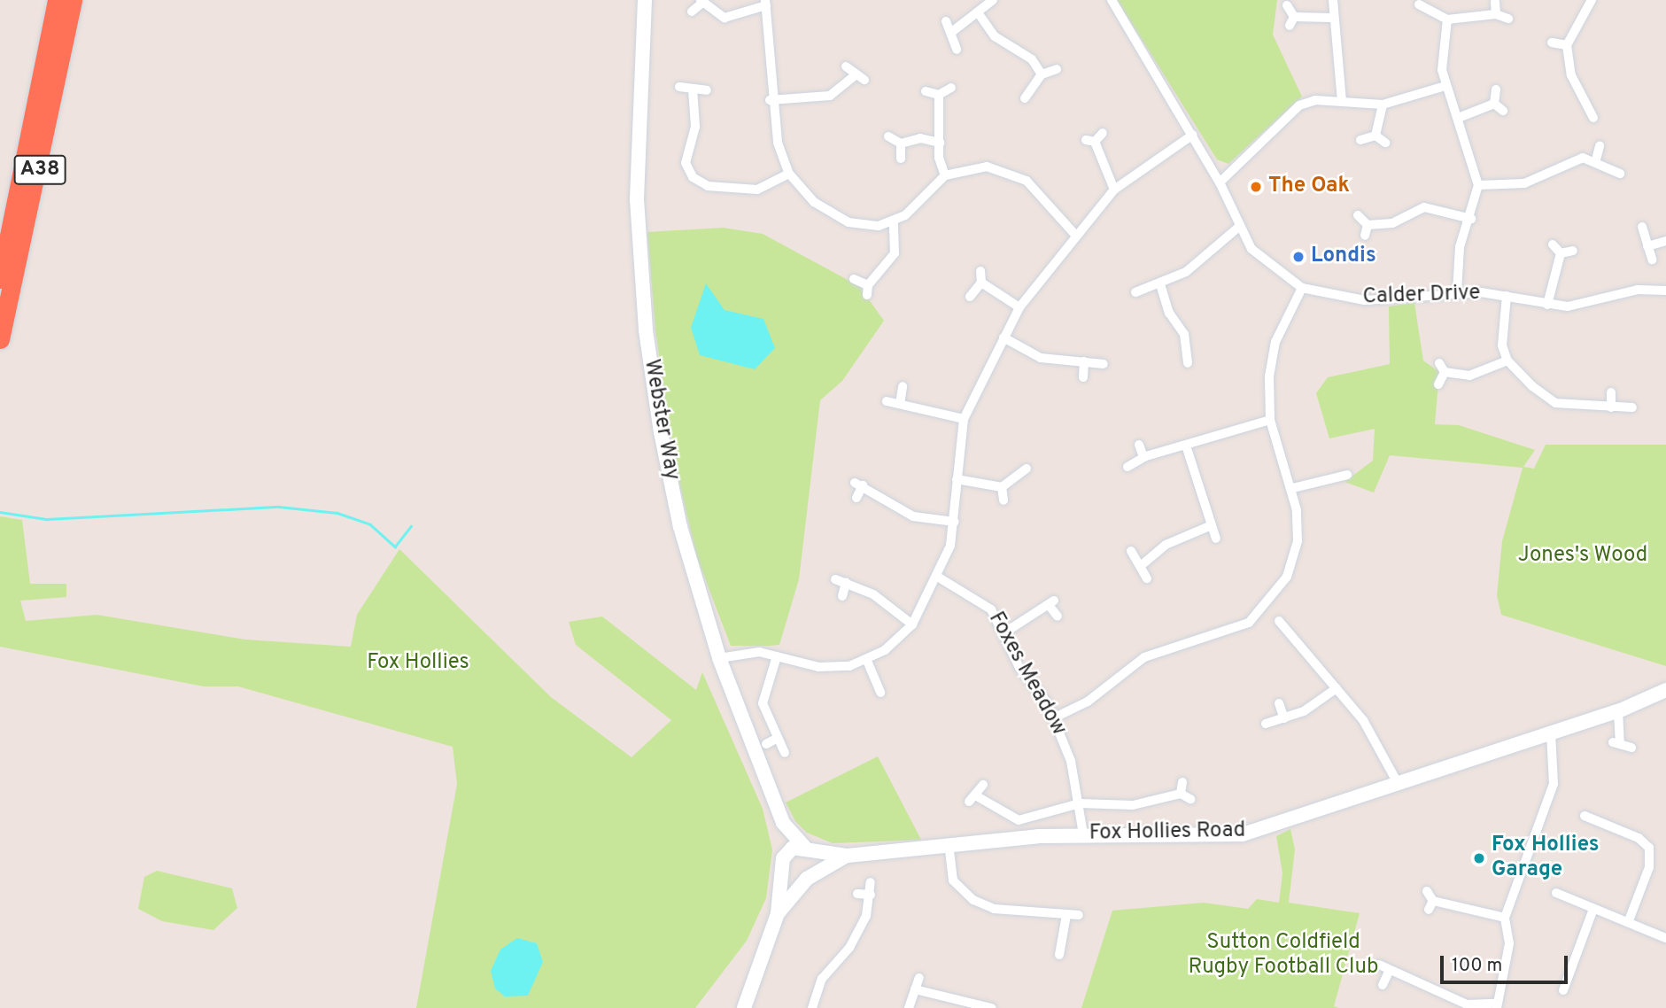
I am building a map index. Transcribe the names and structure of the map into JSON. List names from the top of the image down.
{
  "streets": {
    "highway": ["A38"],
    "street": [
      "Calder Drive",
      "Webster Way",
      "Foxes Meadow",
      "Fox Hollies Road"
    ]
  },
  "crossings": [
    ["Webster Way", "Fox Hollies Road"],
    ["Foxes Meadow", "Fox Hollies Road"]
  ],
  "parks": ["Jones's Wood", "Fox Hollies", "Sutton Coldfield Rugby Football Club"],
  "places": ["The Oak", "Londis", "Fox Hollies Garage"],
  "scale_bar": "100 m"
}
